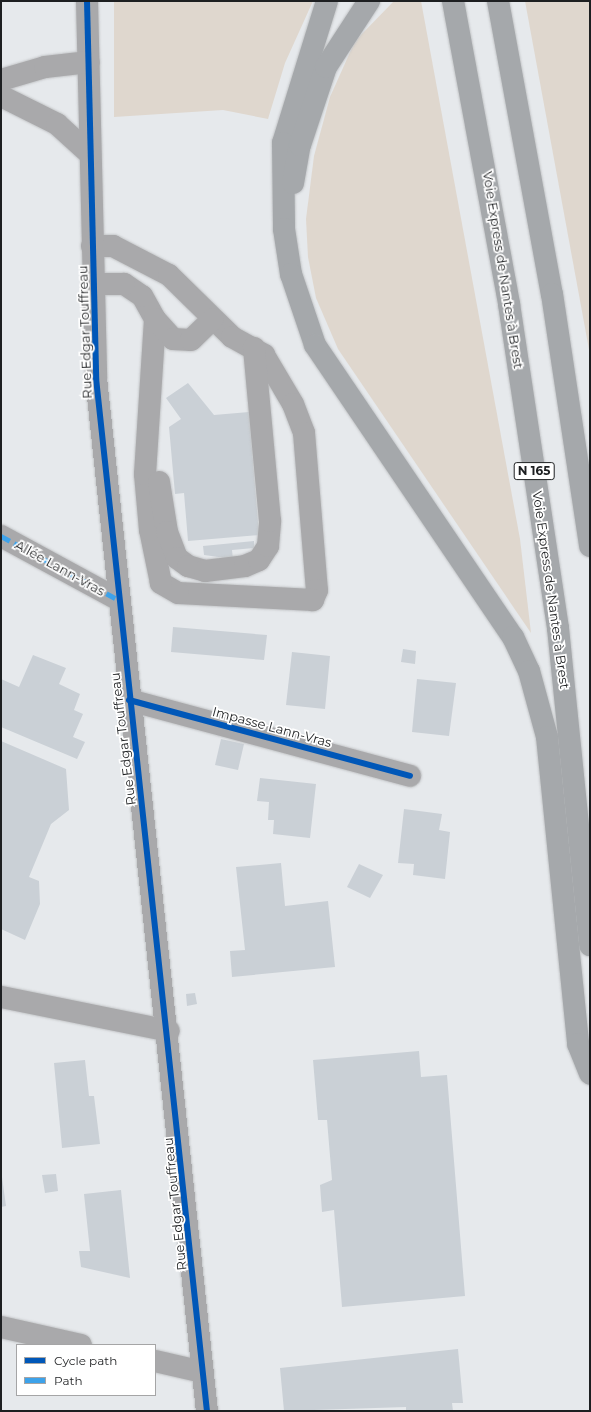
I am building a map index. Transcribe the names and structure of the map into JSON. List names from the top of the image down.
{
  "streets": {
    "highway": ["Voie Express de Nantes à Brest", "N 165"],
    "street": ["Rue Edgar Touffreau", "Allée Lann-Vras", "Impasse Lann-Vras"]
  },
  "crossings": [
    ["Rue Edgar Touffreau", "Allée Lann-Vras"],
    ["Rue Edgar Touffreau", "Impasse Lann-Vras"]
  ],
  "legend": ["Cycle path", "Path"]
}
